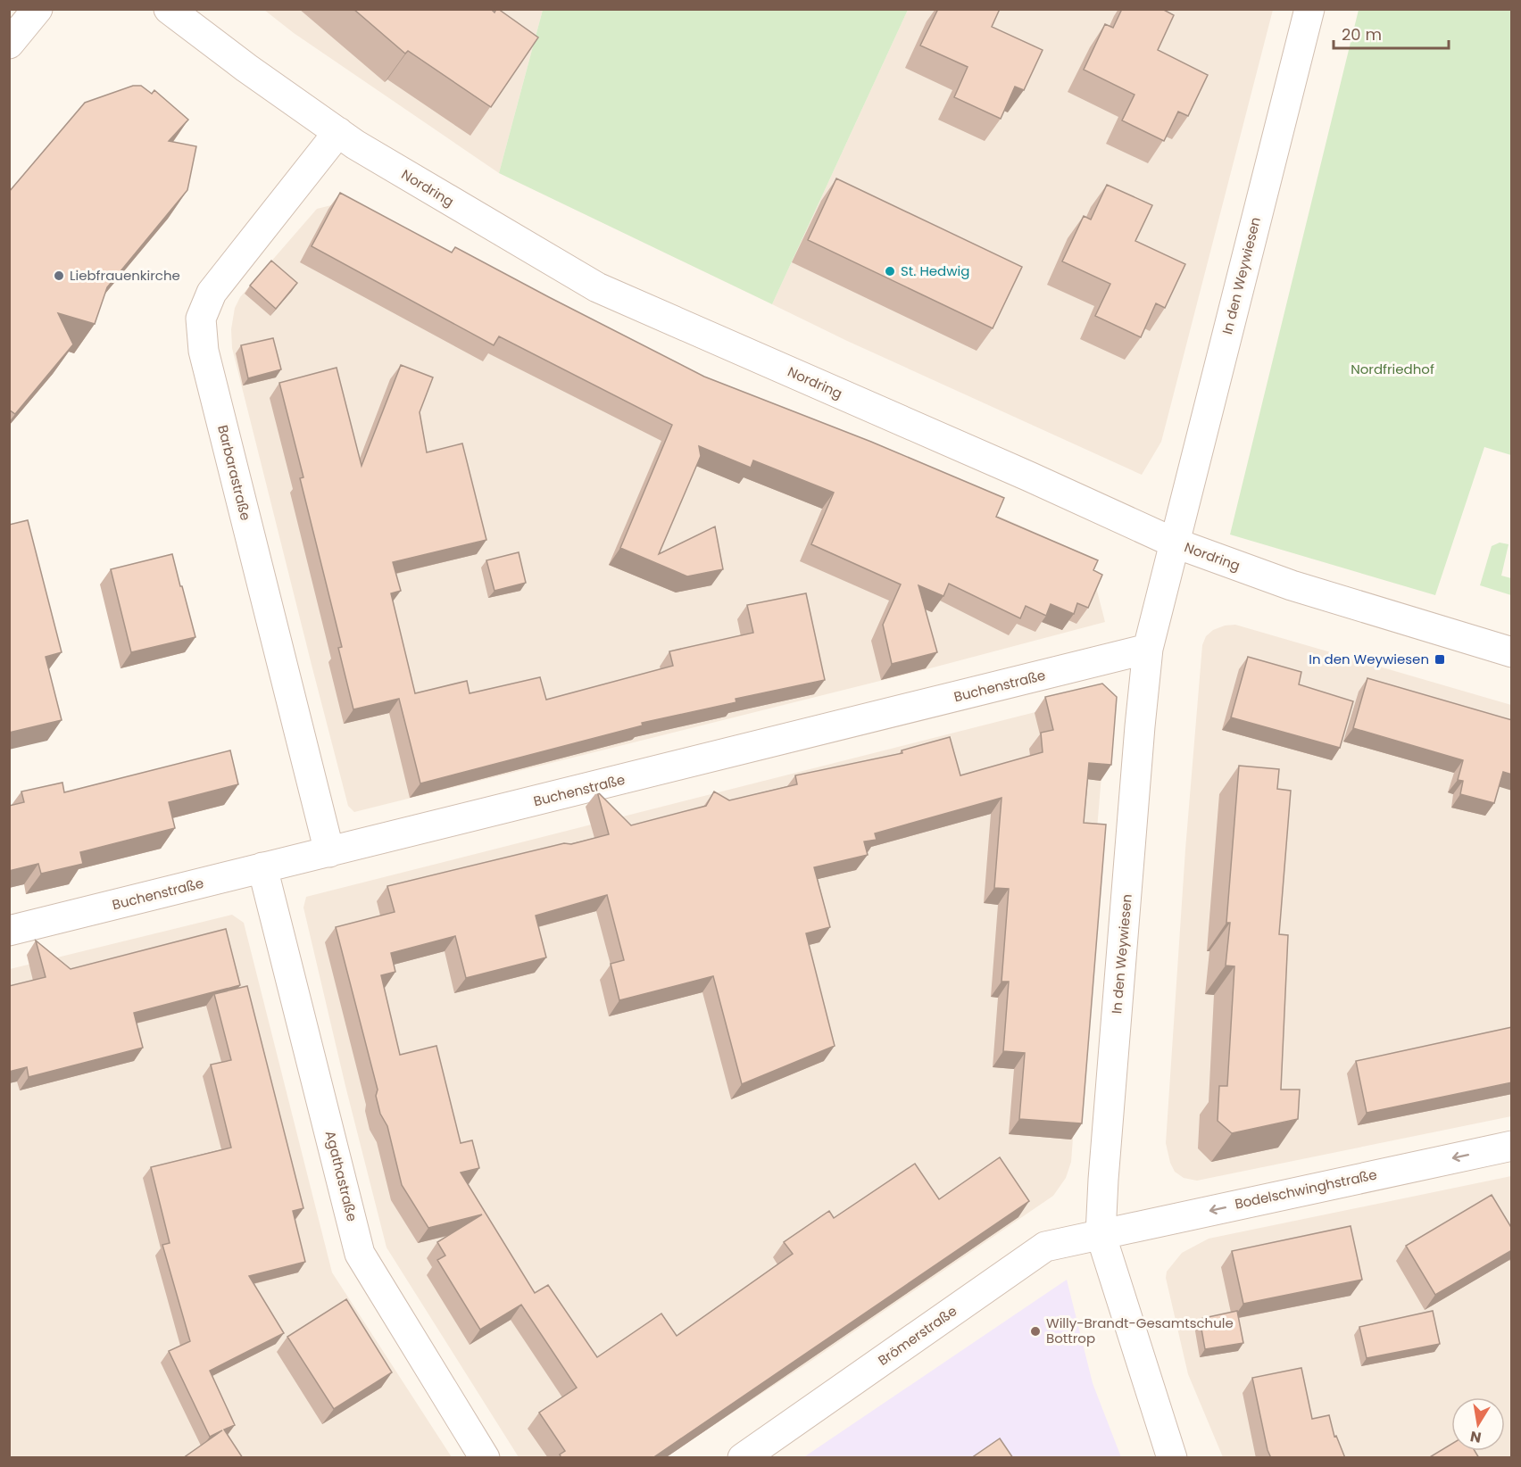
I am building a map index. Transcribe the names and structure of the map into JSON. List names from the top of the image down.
{
  "streets": {
    "street": [
      "Nordring",
      "In den Weywiesen",
      "Barbarastraße",
      "Buchenstraße",
      "Agathastraße",
      "Bodelschwinghstraße",
      "Brömerstraße"
    ]
  },
  "crossings": [
    ["Nordring", "In den Weywiesen"],
    ["Nordring", "Barbarastraße"],
    ["In den Weywiesen", "Buchenstraße"],
    ["In den Weywiesen", "Bodelschwinghstraße"],
    ["In den Weywiesen", "Brömerstraße"],
    ["Barbarastraße", "Buchenstraße"],
    ["Buchenstraße", "Agathastraße"],
    ["Bodelschwinghstraße", "Brömerstraße"]
  ],
  "one_way": ["Bodelschwinghstraße"],
  "parks": ["Nordfriedhof"],
  "places": {
    "other": ["St. Hedwig", "Liebfrauenkirche", "Willy-Brandt-Gesamtschule Bottrop"],
    "transit": ["In den Weywiesen"]
  },
  "scale_bar": "20 m",
  "north": "bottom"
}
